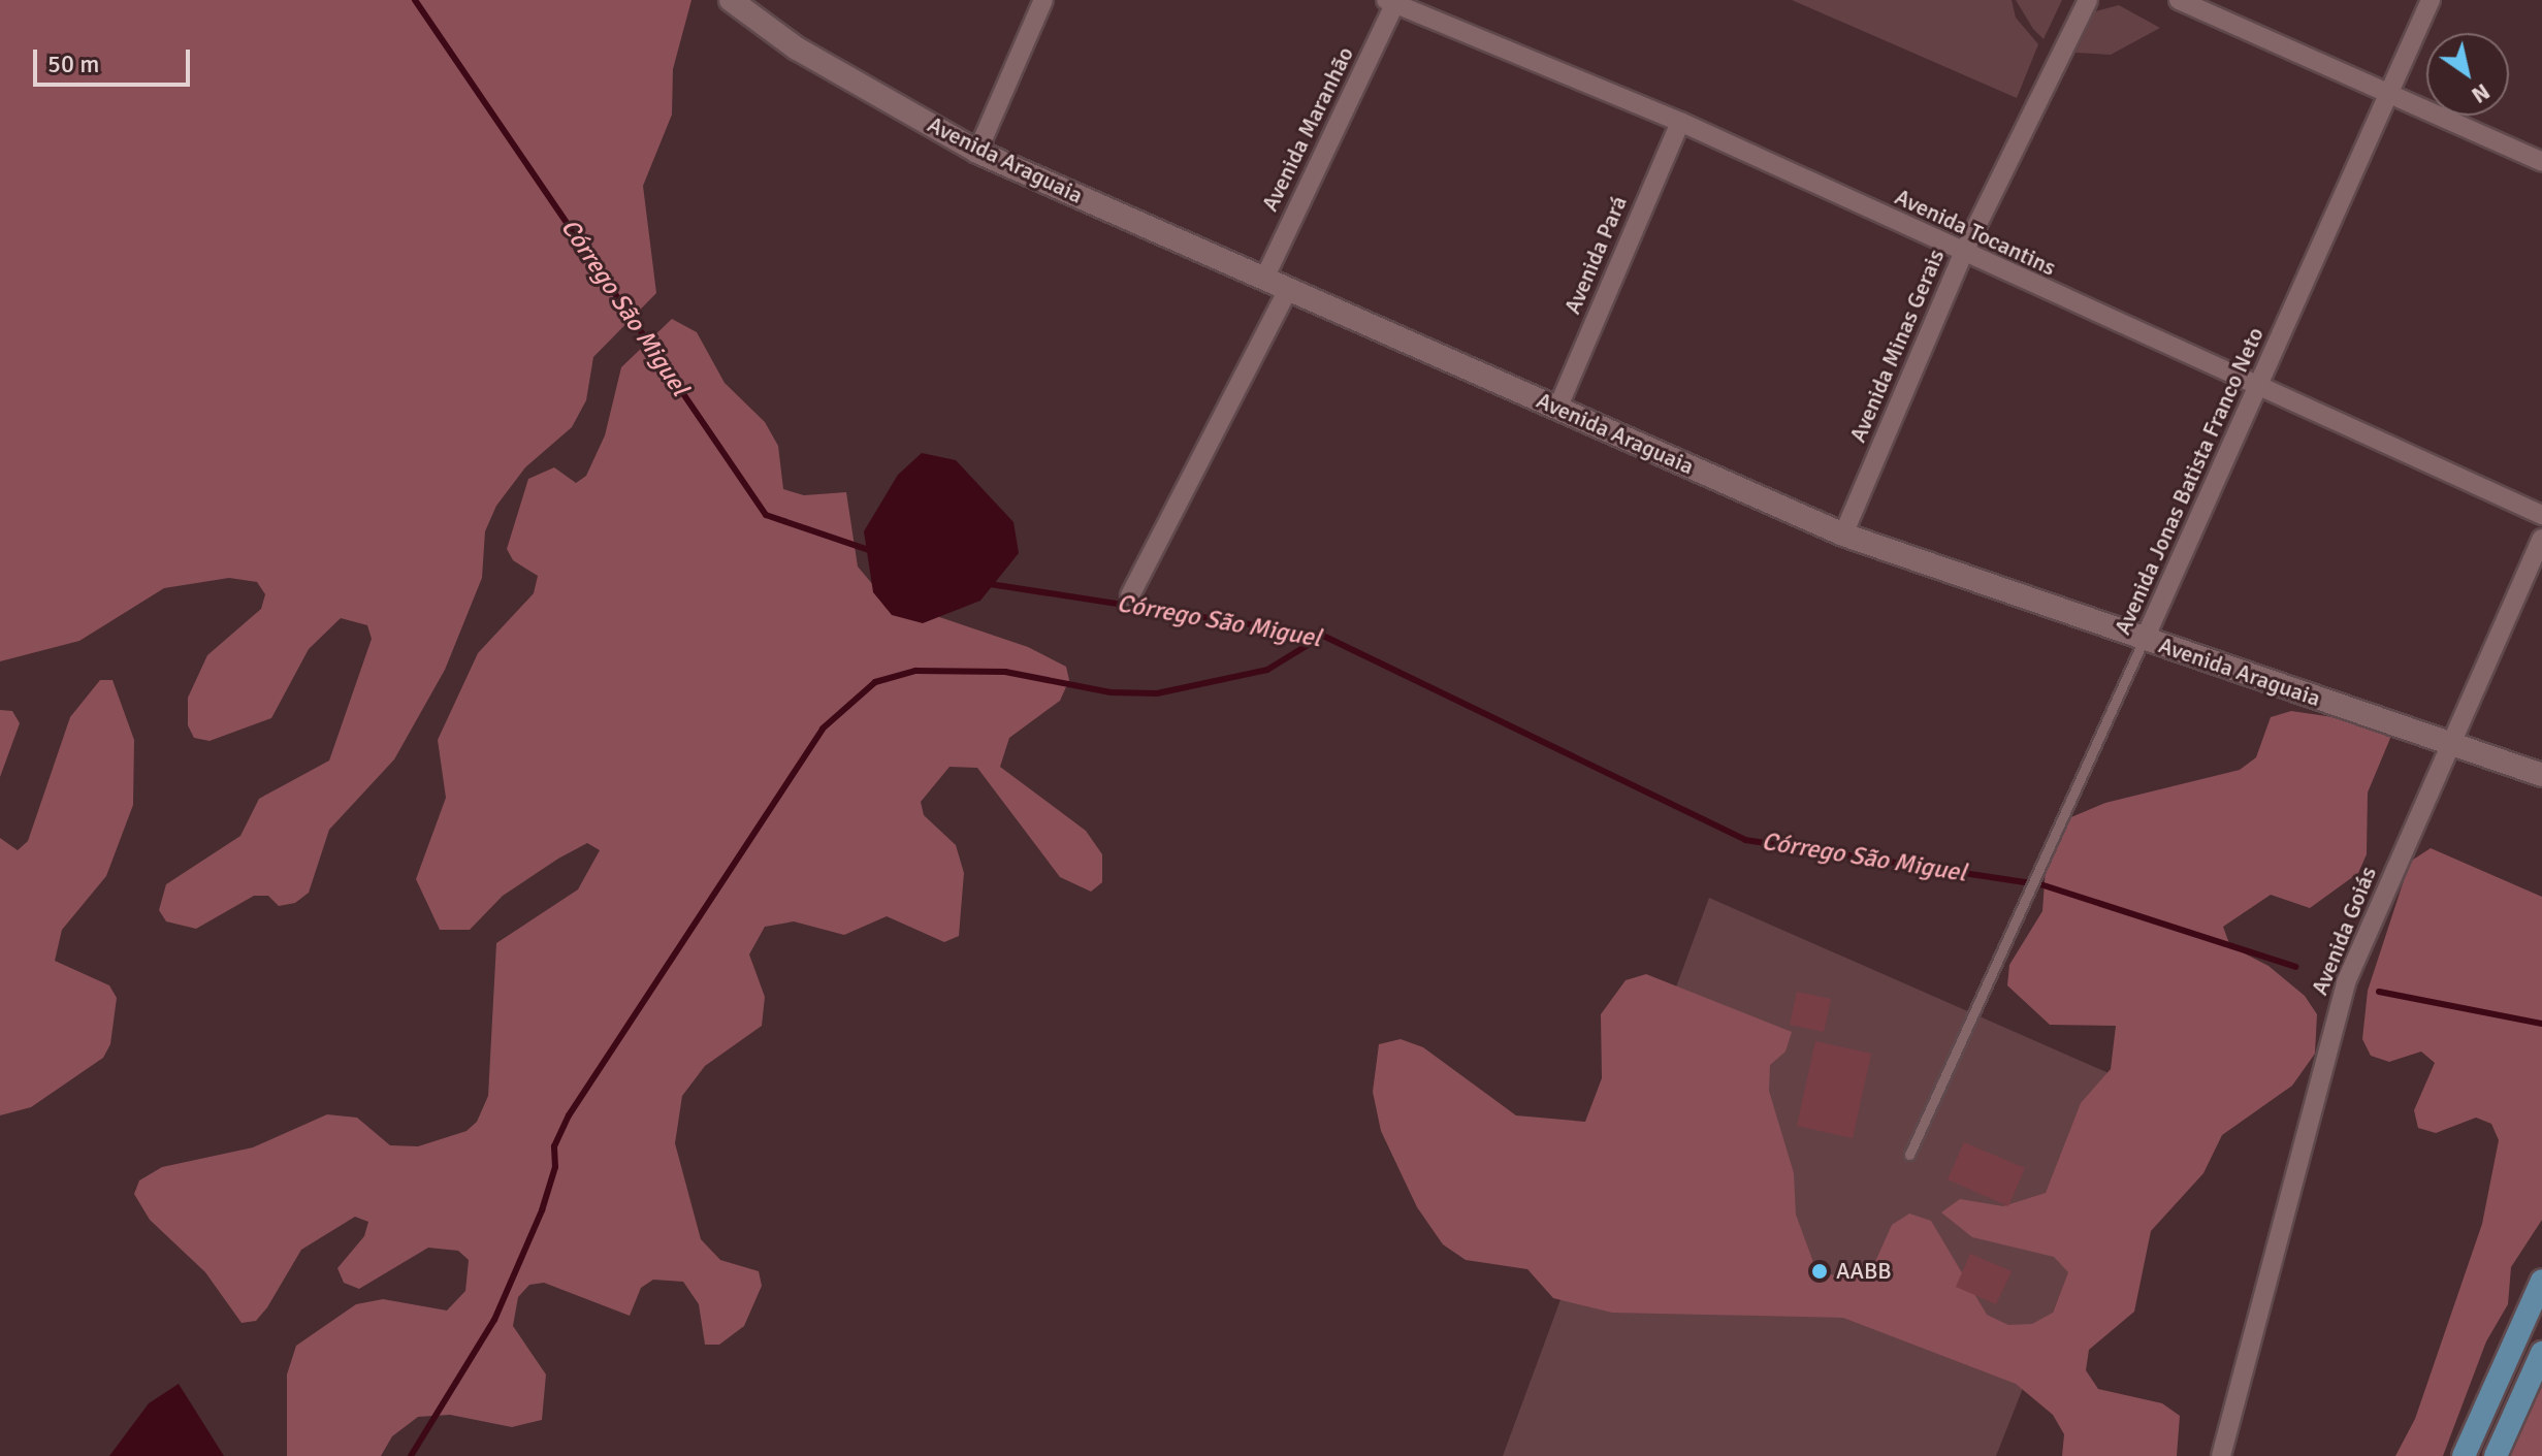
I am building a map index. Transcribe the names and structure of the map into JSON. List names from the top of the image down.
{
  "streets": {
    "street": [
      "Avenida Maranhão",
      "Avenida Araguaia",
      "Avenida Tocantins",
      "Avenida Pará",
      "Avenida Minas Gerais",
      "Avenida Jonas Batista Franco Neto",
      "Avenida Goiás"
    ]
  },
  "crossings": [
    ["Avenida Maranhão", "Avenida Araguaia"],
    ["Avenida Maranhão", "Avenida Tocantins"],
    ["Avenida Araguaia", "Avenida Pará"],
    ["Avenida Araguaia", "Avenida Minas Gerais"],
    ["Avenida Araguaia", "Avenida Jonas Batista Franco Neto"],
    ["Avenida Araguaia", "Avenida Goiás"],
    ["Avenida Tocantins", "Avenida Pará"],
    ["Avenida Tocantins", "Avenida Minas Gerais"],
    ["Avenida Tocantins", "Avenida Jonas Batista Franco Neto"]
  ],
  "water": ["Córrego São Miguel"],
  "places": ["AABB"],
  "scale_bar": "50 m",
  "north": "bottom right"
}
